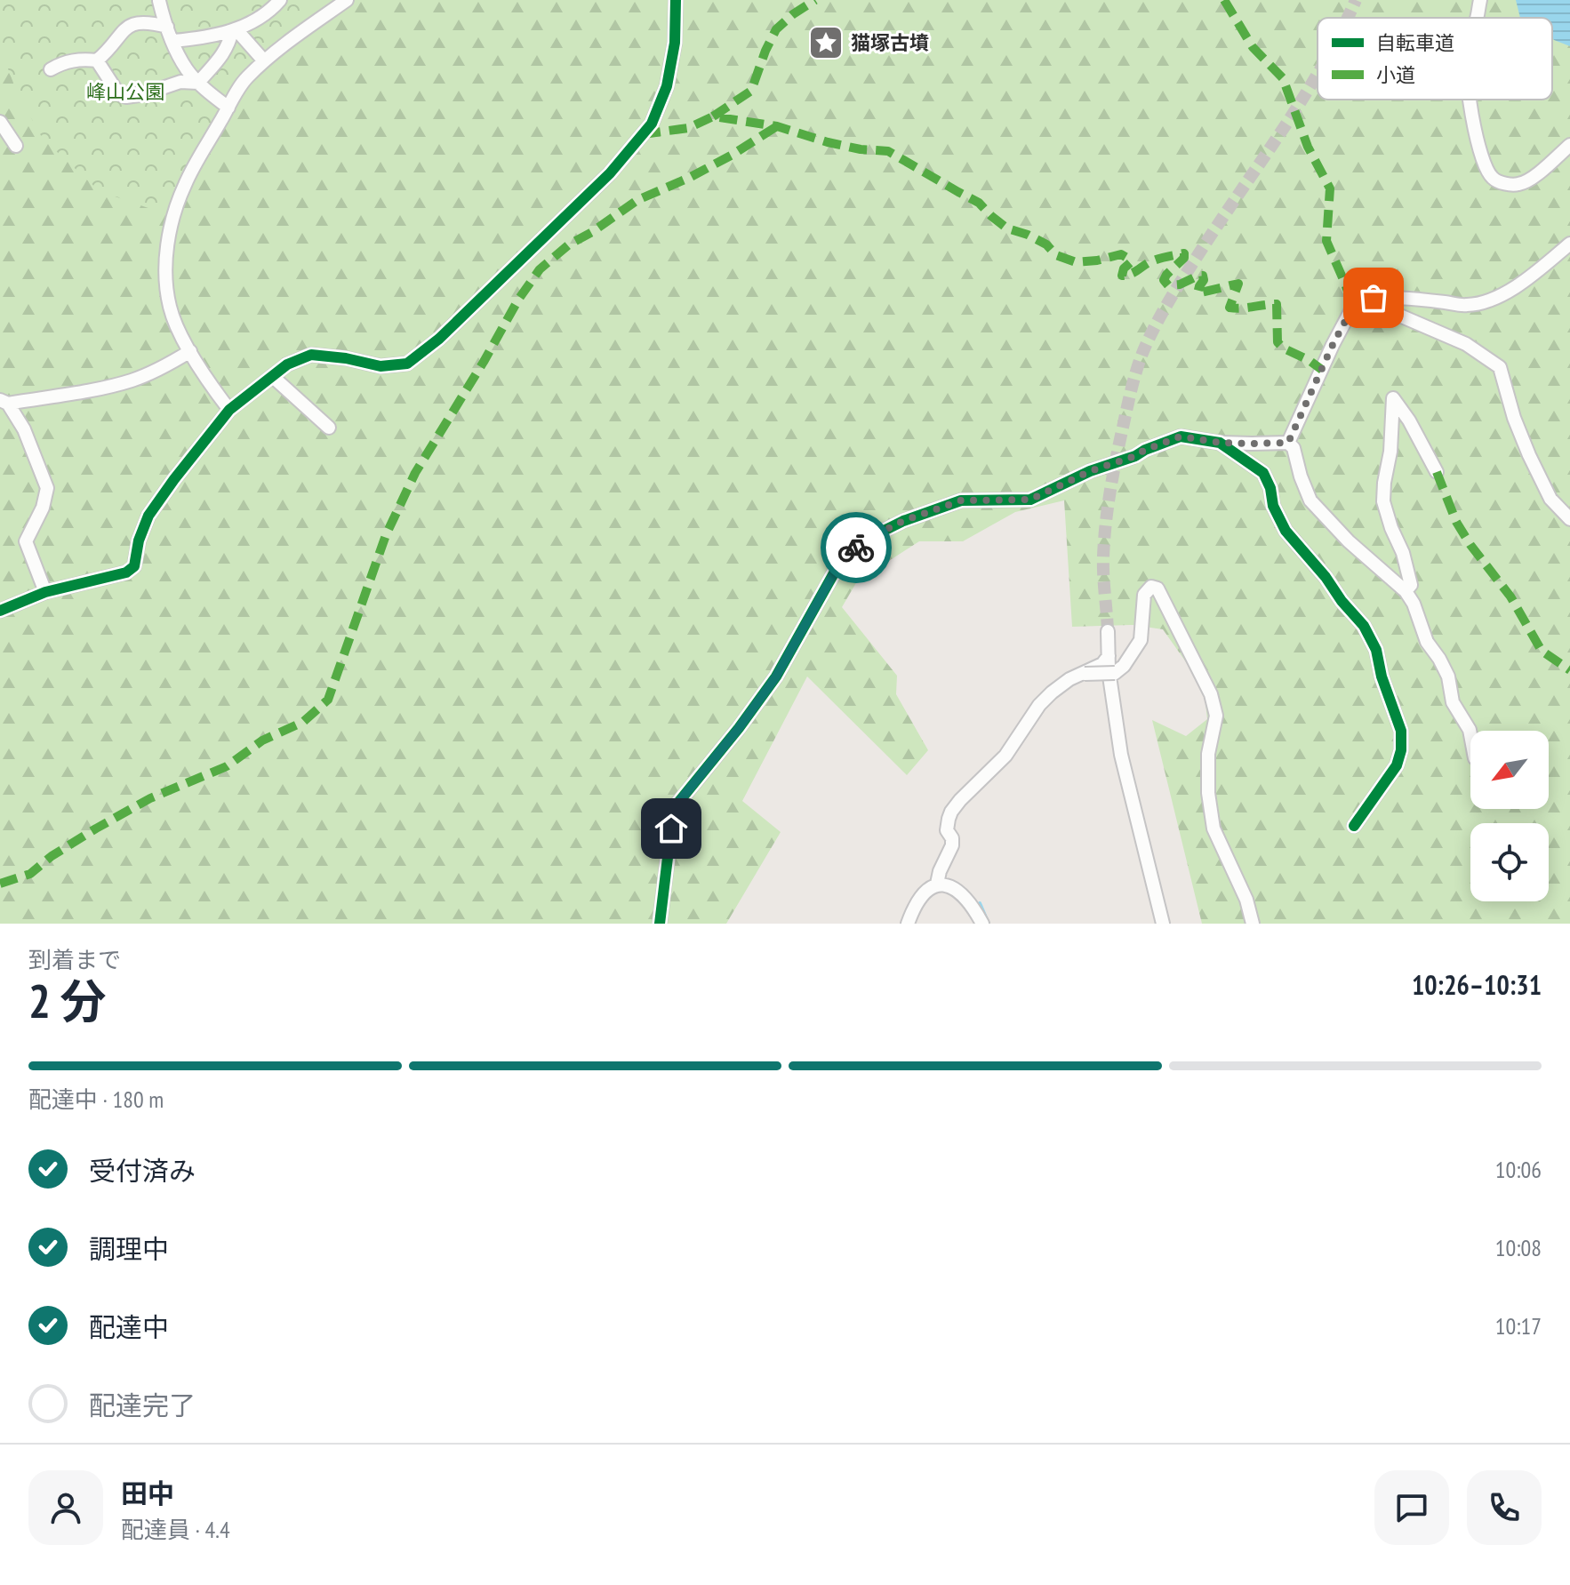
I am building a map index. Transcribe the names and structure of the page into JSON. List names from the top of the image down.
{
  "parks": ["峰山公園"],
  "places": {
    "place": ["猫塚古墳"]
  },
  "legend": ["自転車道", "小道"],
  "north": "bottom left",
  "page": {
    "heading": ["2 分", "到着まで", "10:26–10:31"],
    "panel": ["田中", "配達員 · 4.4"],
    "bar": "配達中 · 180 m",
    "list": [
      ["受付済み", "10:06"],
      ["調理中", "10:08"],
      ["配達中", "10:17"],
      "配達完了"
    ]
  }
}
